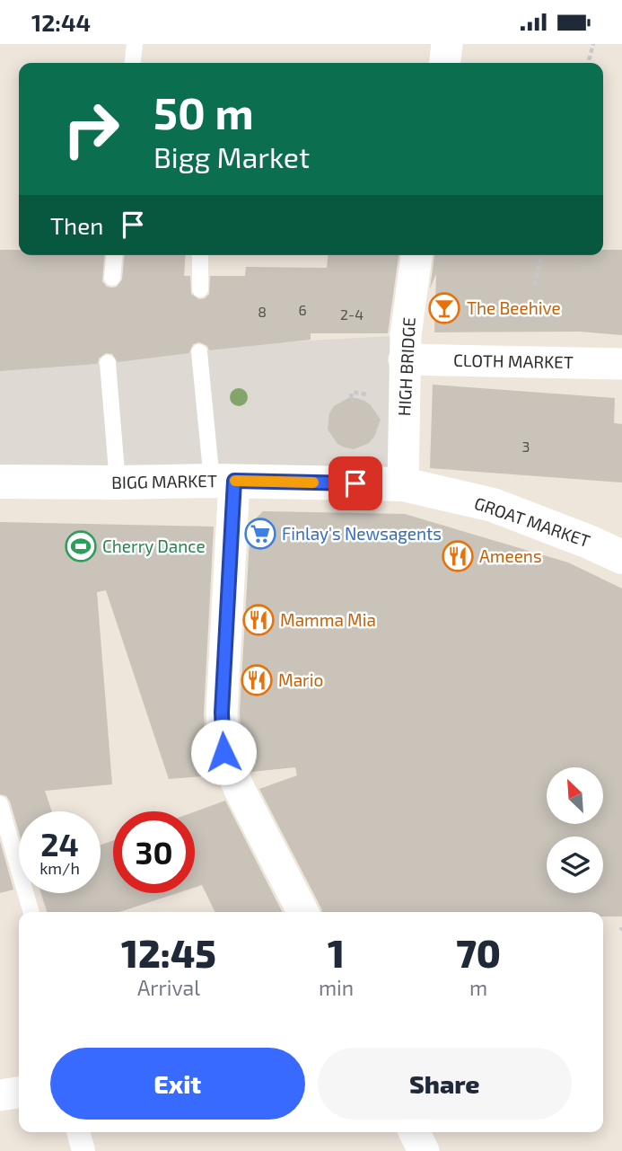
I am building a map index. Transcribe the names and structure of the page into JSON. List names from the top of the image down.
{
  "streets": {
    "main road": ["BIGG MARKET", "GROAT MARKET"],
    "street": ["CLOTH MARKET", "HIGH BRIDGE"]
  },
  "crossings": [
    ["CLOTH MARKET", "HIGH BRIDGE"],
    ["HIGH BRIDGE", "BIGG MARKET"],
    ["HIGH BRIDGE", "GROAT MARKET"],
    ["BIGG MARKET", "GROAT MARKET"]
  ],
  "places": {
    "bar": ["The Beehive"],
    "supermarket": ["Finlay's Newsagents"],
    "sports": ["Cherry Dance"],
    "restaurant": ["Ameens", "Mamma Mia", "Mario"]
  },
  "house_numbers": [
    "6",
    "8",
    "2-4",
    "3"
  ],
  "north": "top left",
  "page": {
    "status": "12:44",
    "turn": ["50 m", "Bigg Market"],
    "then": "Then",
    "speed": "24 km/h",
    "limit": "30",
    "eta": [
      "12:45",
      "Arrival",
      "1",
      "min",
      "70",
      "m"
    ],
    "buttons": ["Exit", "Share"]
  }
}
